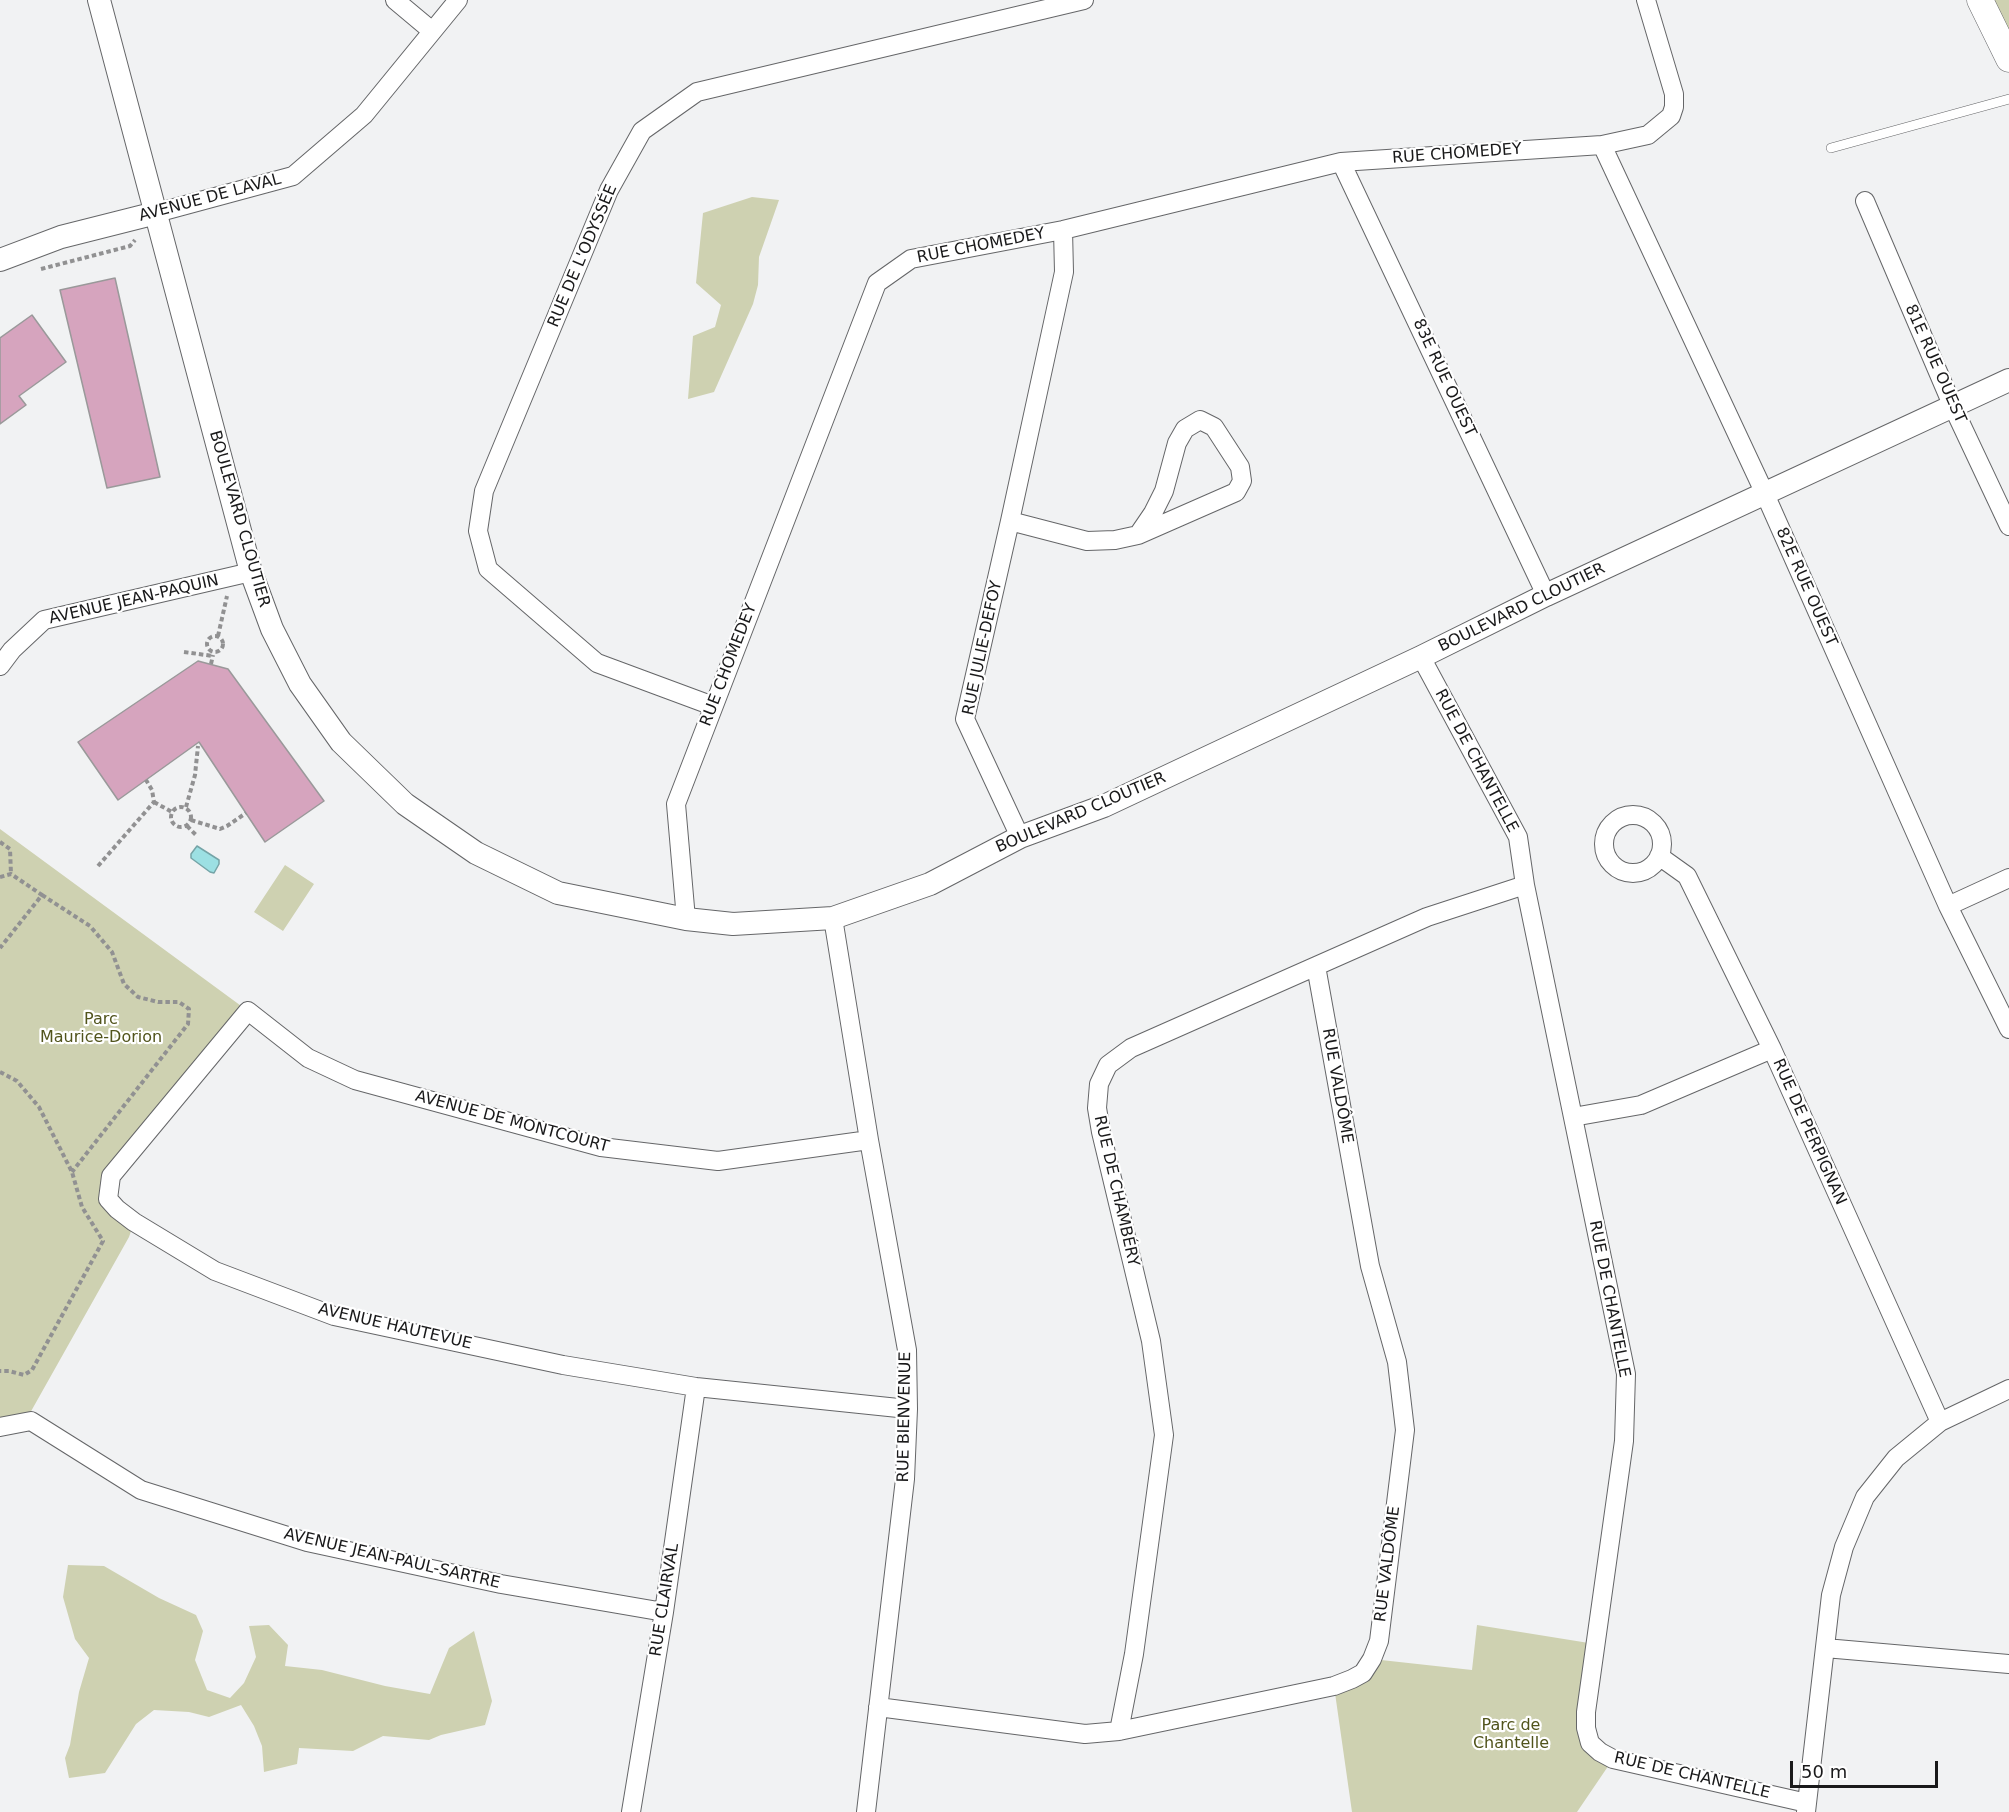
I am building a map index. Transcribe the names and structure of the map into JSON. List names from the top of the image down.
{
  "streets": {
    "street": [
      "RUE CHOMEDEY",
      "AVENUE DE LAVAL",
      "RUE DE L'ODYSSÉE",
      "81E RUE OUEST",
      "83E RUE OUEST",
      "BOULEVARD CLOUTIER",
      "82E RUE OUEST",
      "AVENUE JEAN-PAQUIN",
      "RUE JULIE-DEFOY",
      "RUE DE CHANTELLE",
      "RUE VALDÔME",
      "AVENUE DE MONTCOURT",
      "RUE DE PERPIGNAN",
      "RUE DE CHAMBÉRY",
      "AVENUE HAUTEVUE",
      "RUE BIENVENUE",
      "AVENUE JEAN-PAUL-SARTRE",
      "RUE CLAIRVAL"
    ]
  },
  "crossings": [
    ["RUE CHOMEDEY", "RUE DE L'ODYSSÉE"],
    ["RUE CHOMEDEY", "83E RUE OUEST"],
    ["RUE CHOMEDEY", "BOULEVARD CLOUTIER"],
    ["RUE CHOMEDEY", "82E RUE OUEST"],
    ["RUE CHOMEDEY", "RUE JULIE-DEFOY"],
    ["AVENUE DE LAVAL", "BOULEVARD CLOUTIER"],
    ["81E RUE OUEST", "BOULEVARD CLOUTIER"],
    ["83E RUE OUEST", "BOULEVARD CLOUTIER"],
    ["BOULEVARD CLOUTIER", "82E RUE OUEST"],
    ["BOULEVARD CLOUTIER", "AVENUE JEAN-PAQUIN"],
    ["BOULEVARD CLOUTIER", "RUE JULIE-DEFOY"],
    ["BOULEVARD CLOUTIER", "RUE DE CHANTELLE"],
    ["BOULEVARD CLOUTIER", "RUE BIENVENUE"],
    ["RUE DE CHANTELLE", "RUE DE CHAMBÉRY"],
    ["RUE VALDÔME", "RUE DE CHAMBÉRY"],
    ["RUE VALDÔME", "RUE BIENVENUE"],
    ["AVENUE DE MONTCOURT", "AVENUE HAUTEVUE"],
    ["AVENUE DE MONTCOURT", "RUE BIENVENUE"],
    ["AVENUE HAUTEVUE", "RUE BIENVENUE"],
    ["AVENUE HAUTEVUE", "RUE CLAIRVAL"],
    ["AVENUE JEAN-PAUL-SARTRE", "RUE CLAIRVAL"]
  ],
  "parks": ["Parc Maurice-Dorion", "Parc de Chantelle"],
  "scale_bar": "50 m"
}
